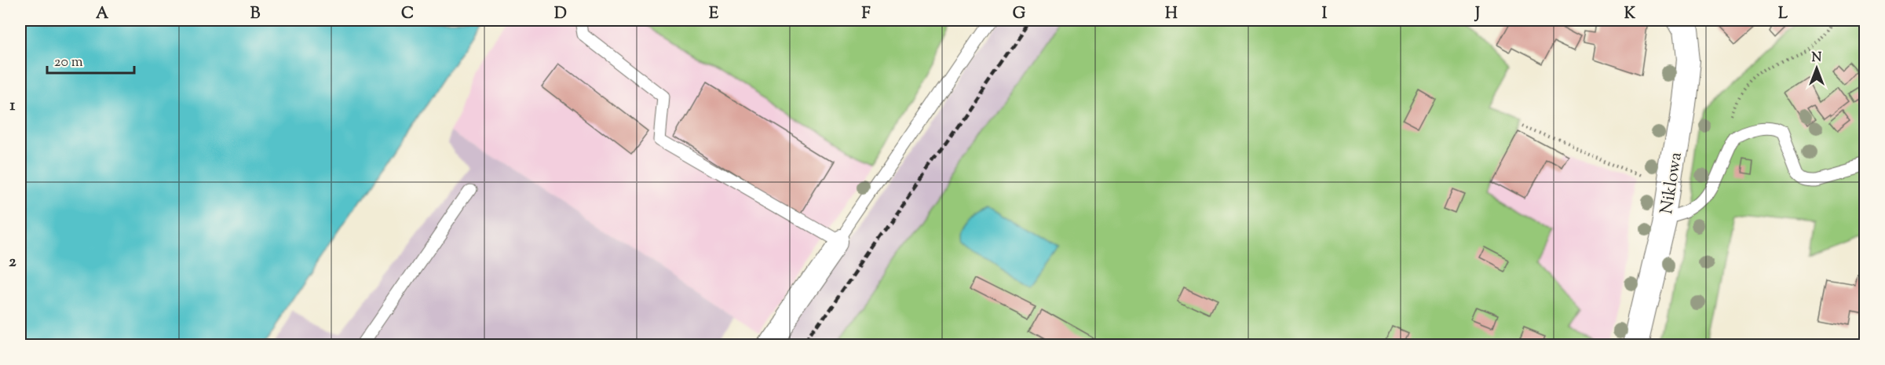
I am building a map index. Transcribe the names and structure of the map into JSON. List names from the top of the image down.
{
  "streets": {
    "street": ["Niklowa"]
  },
  "scale_bar": "20 m",
  "north": "top",
  "grid": {
    "columns": [
      "A",
      "B",
      "C",
      "D",
      "E",
      "F",
      "G",
      "H",
      "I",
      "J",
      "K",
      "L"
    ],
    "rows": ["1", "2"]
  }
}
